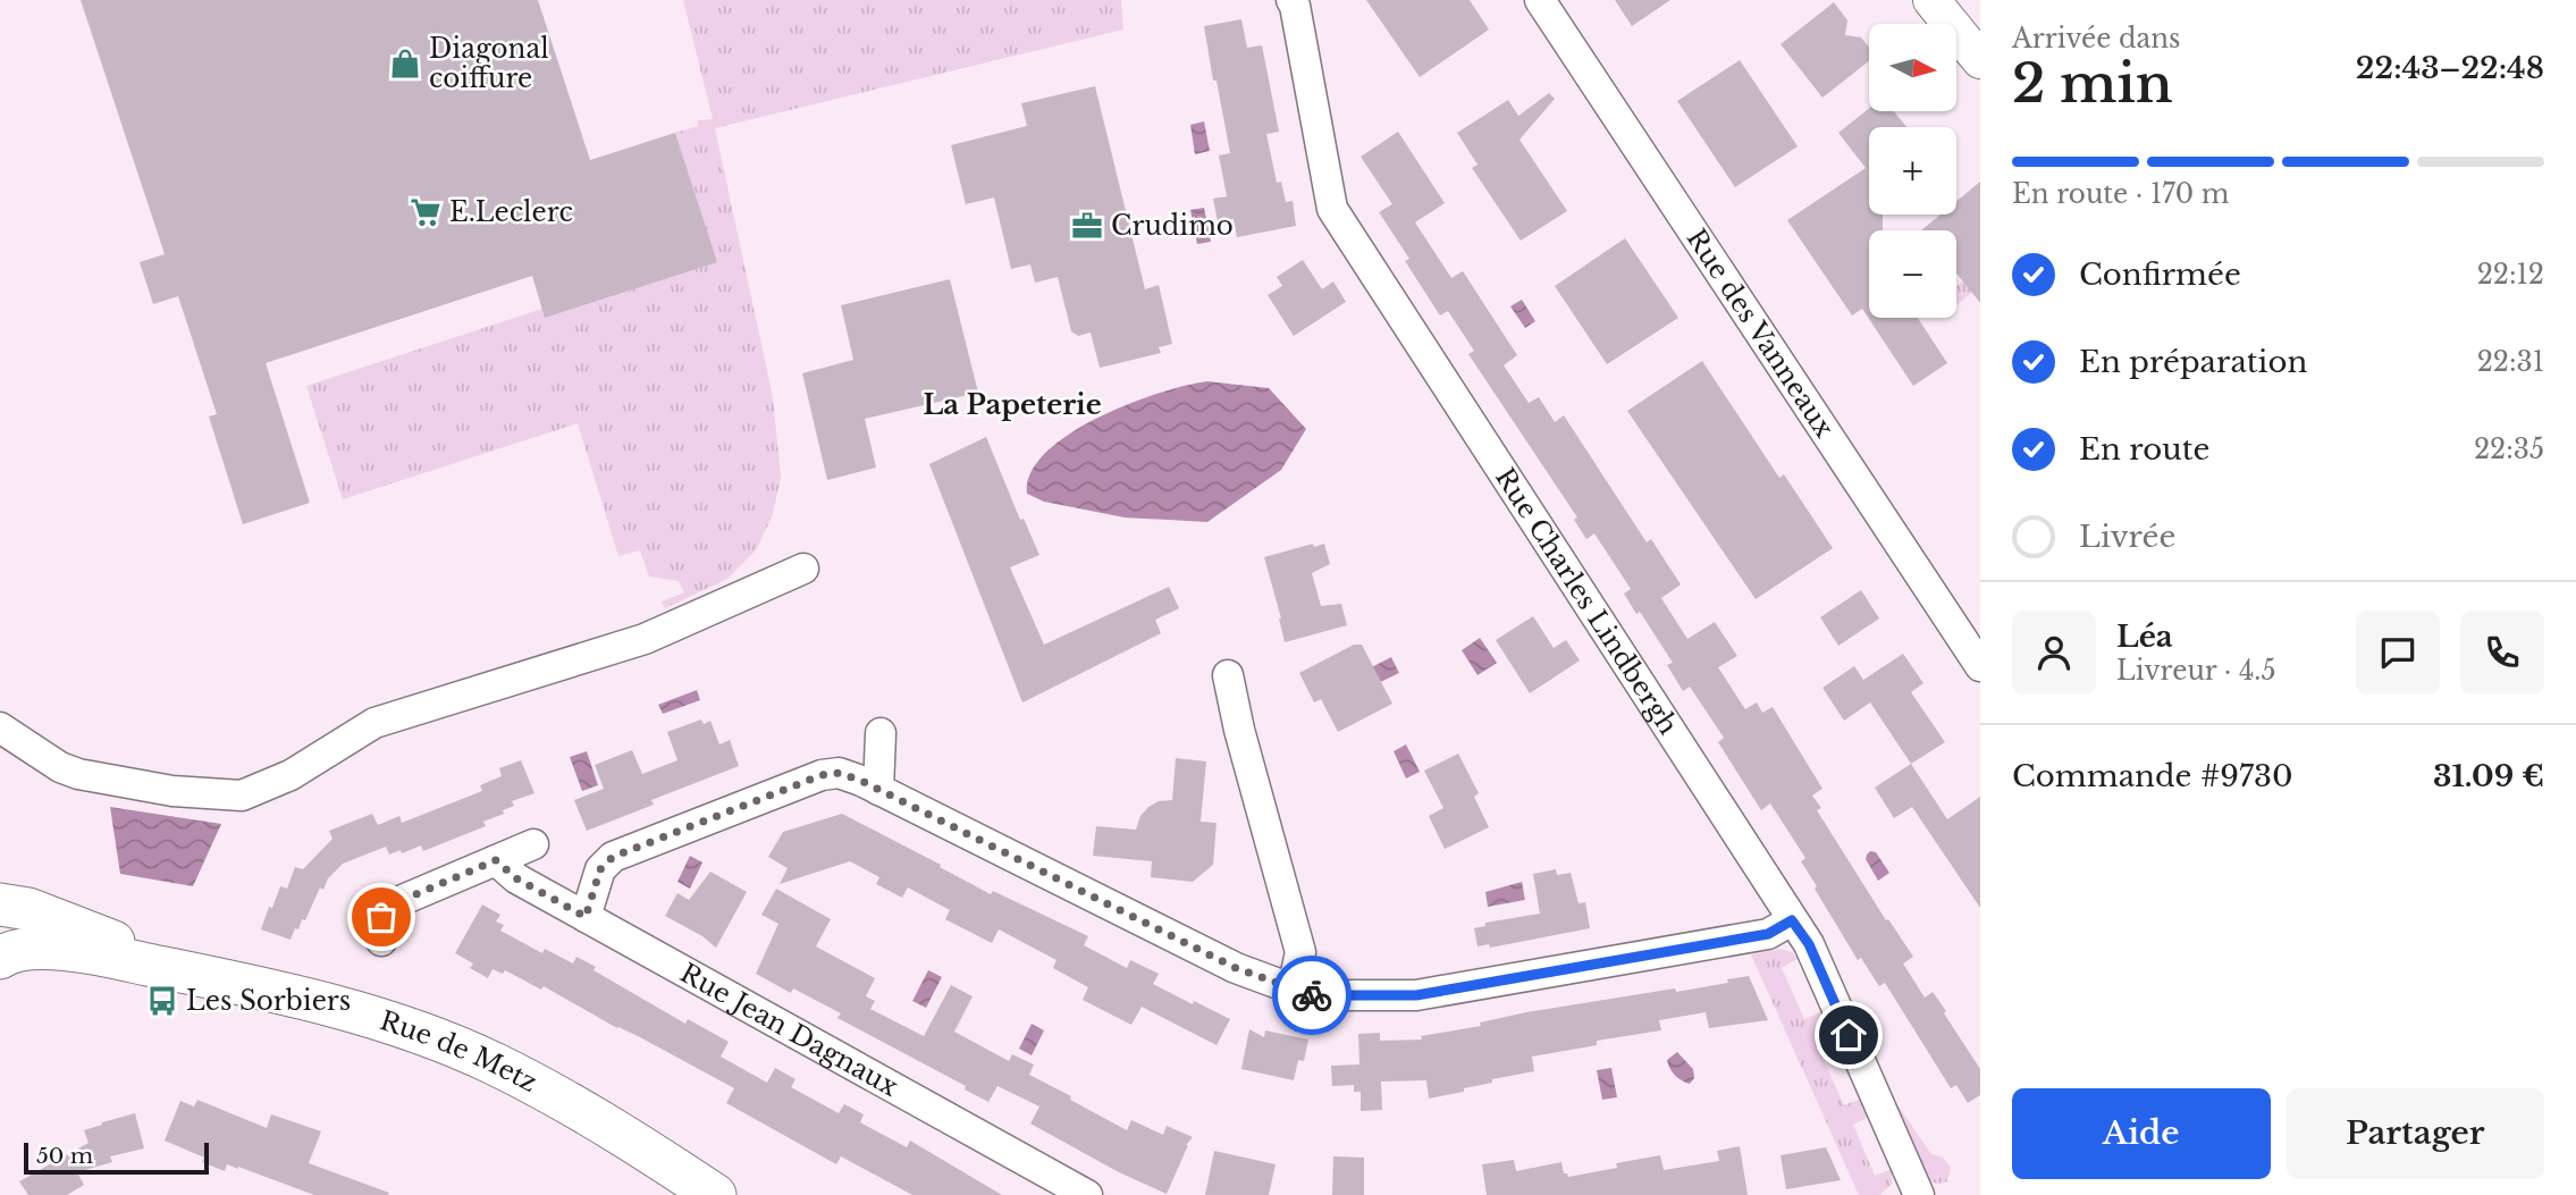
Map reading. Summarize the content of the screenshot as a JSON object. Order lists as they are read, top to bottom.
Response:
{
  "streets": {
    "main road": ["Rue de Metz"],
    "street": ["Rue des Vanneaux", "Rue Charles Lindbergh", "Rue Jean Dagnaux"]
  },
  "districts": ["La Papeterie"],
  "places": {
    "shop": ["Diagonal coiffure"],
    "supermarket": ["E.Leclerc"],
    "office": ["Crudimo"],
    "bus stop": ["Les Sorbiers"]
  },
  "scale_bar": "50 m",
  "north": "right",
  "page": {
    "heading": ["2 min", "Arrivée dans", "22:43–22:48"],
    "panel": [
      "Léa",
      "Livreur · 4.5",
      "Commande #9730",
      "31.09 €"
    ],
    "map_buttons": ["+", "−"],
    "bar": "En route · 170 m",
    "list": [
      ["Confirmée", "22:12"],
      ["En préparation", "22:31"],
      ["En route", "22:35"],
      "Livrée"
    ],
    "buttons": ["Aide", "Partager"],
    "scale": "50 m"
  }
}
